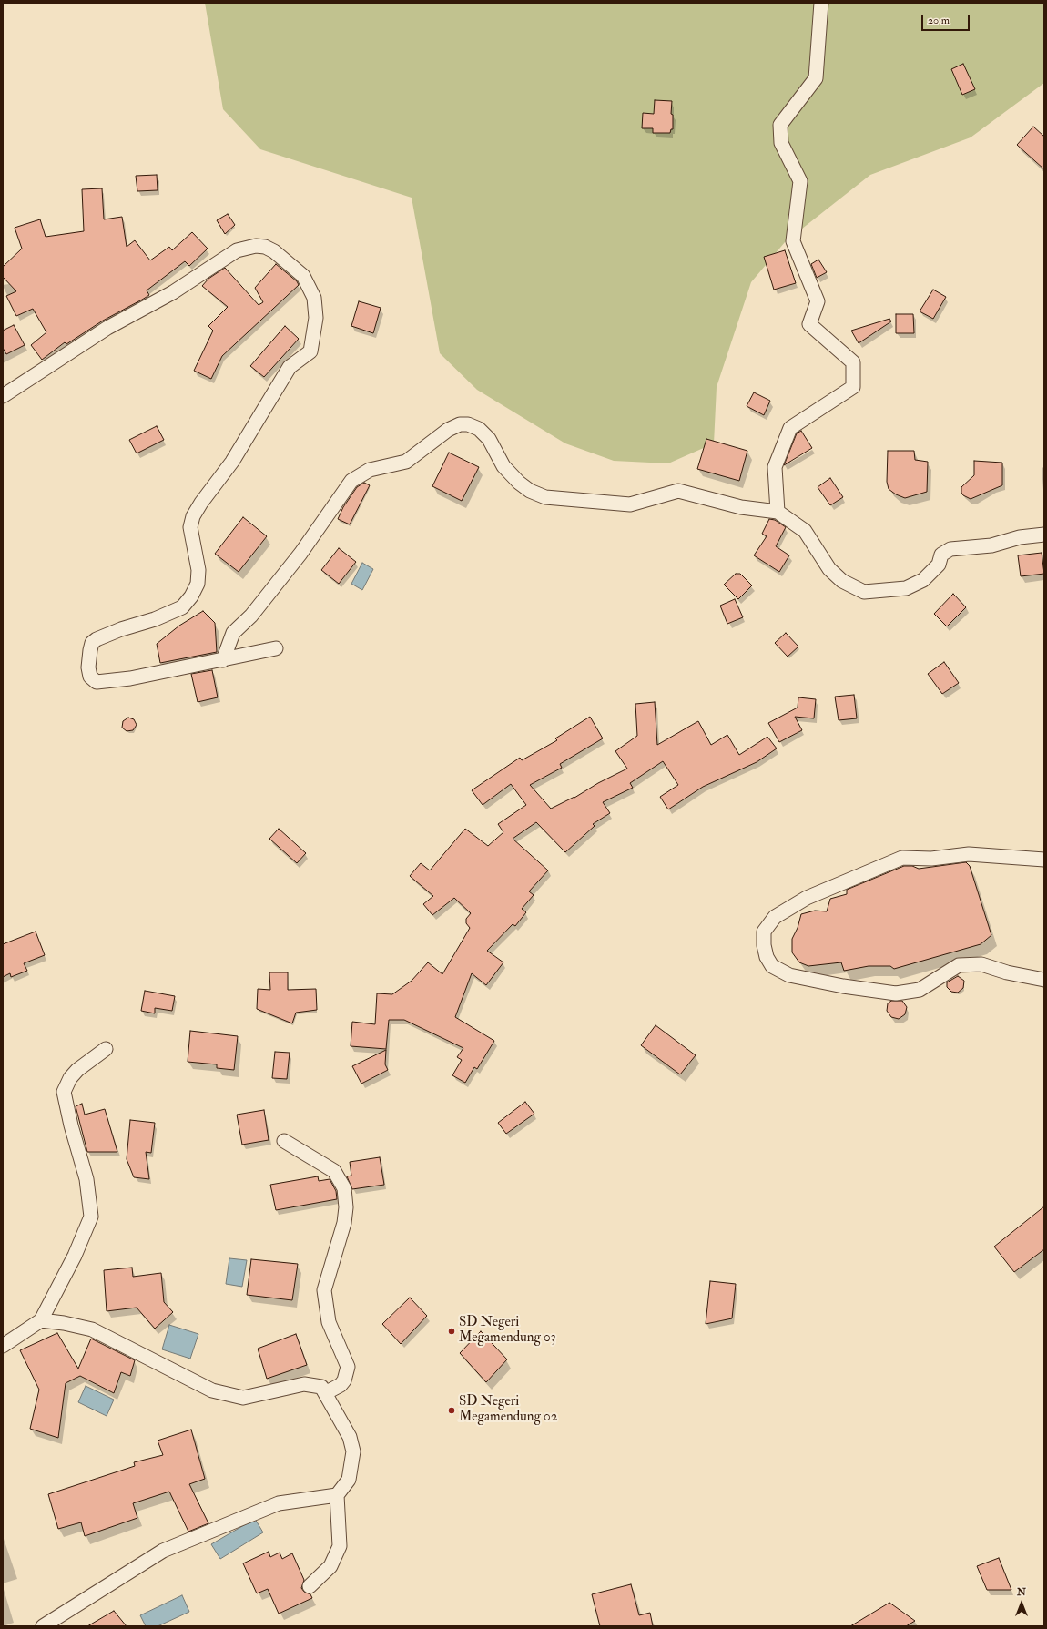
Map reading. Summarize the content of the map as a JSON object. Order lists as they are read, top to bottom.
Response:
{
  "places": ["SD Negeri Megamendung 03", "SD Negeri Megamendung 02"],
  "scale_bar": "20 m",
  "north": "top"
}
